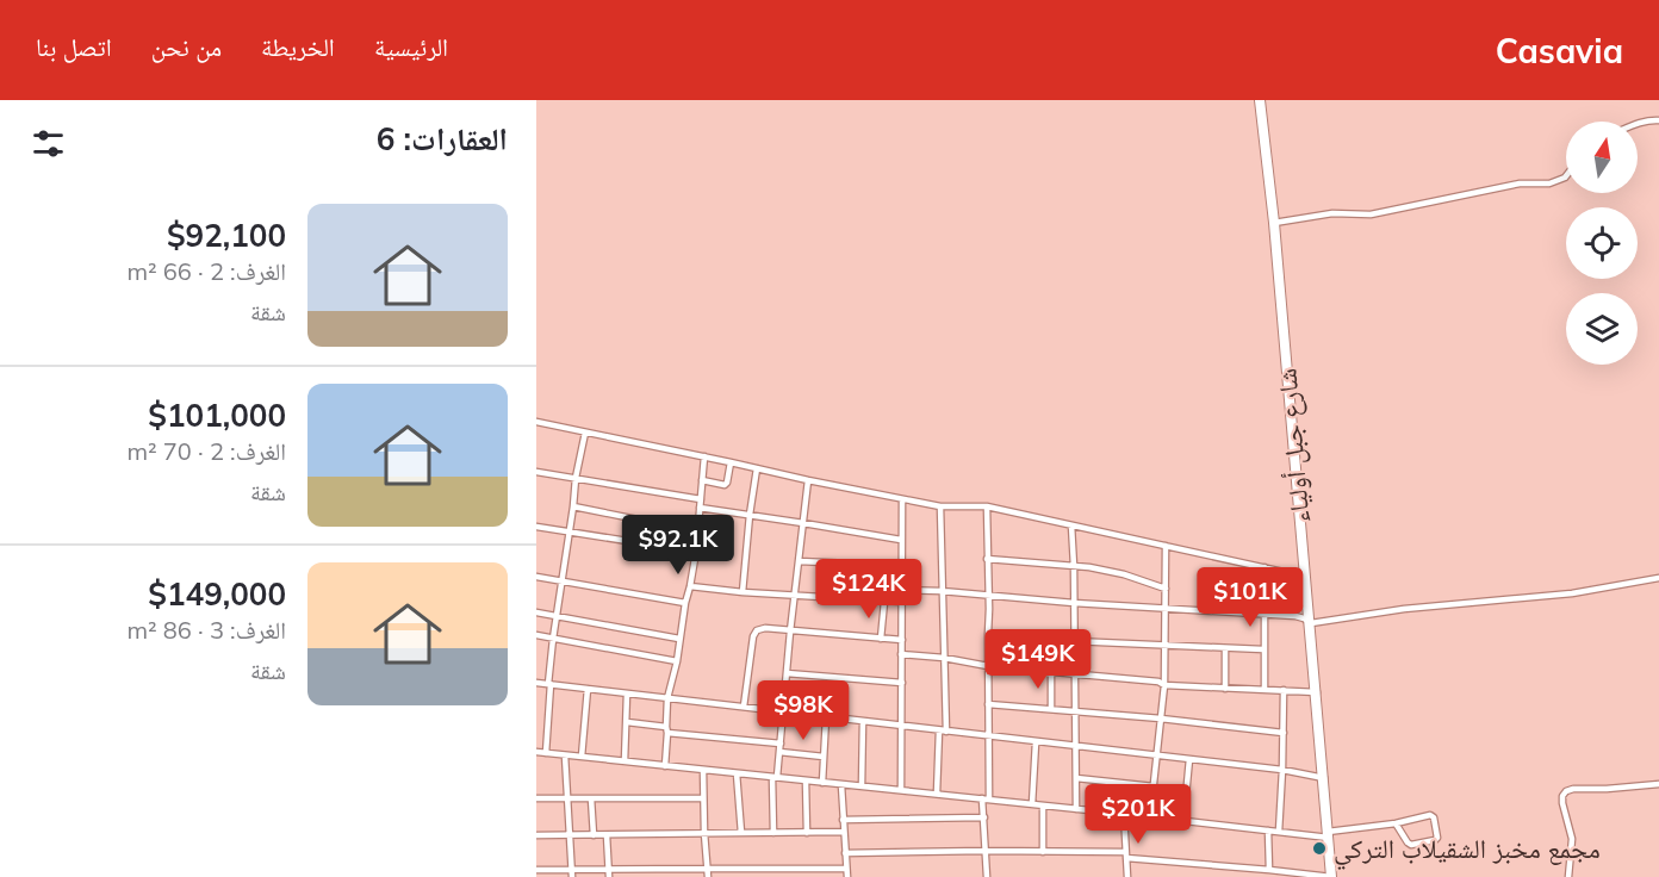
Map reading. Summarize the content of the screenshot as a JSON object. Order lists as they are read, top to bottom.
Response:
{
  "streets": {
    "highway": ["شارع جبل أولياء"]
  },
  "places": ["مجمع مخبز الشقيلاب التركي"],
  "north": "top",
  "page": {
    "header": "Casavia",
    "nav": [
      "الرئيسية",
      "الخريطة",
      "من نحن",
      "اتصل بنا"
    ],
    "heading": "العقارات: 6",
    "list": [
      {
        "name": "$92,100",
        "note": "الغرف: 2 · 66 m² · شقة"
      },
      {
        "name": "$101,000",
        "note": "الغرف: 2 · 70 m² · شقة"
      },
      {
        "name": "$149,000",
        "note": "الغرف: 3 · 86 m² · شقة"
      }
    ],
    "price": [
      "$92.1K",
      "$124K",
      "$101K",
      "$149K",
      "$98K",
      "$201K"
    ]
  }
}
